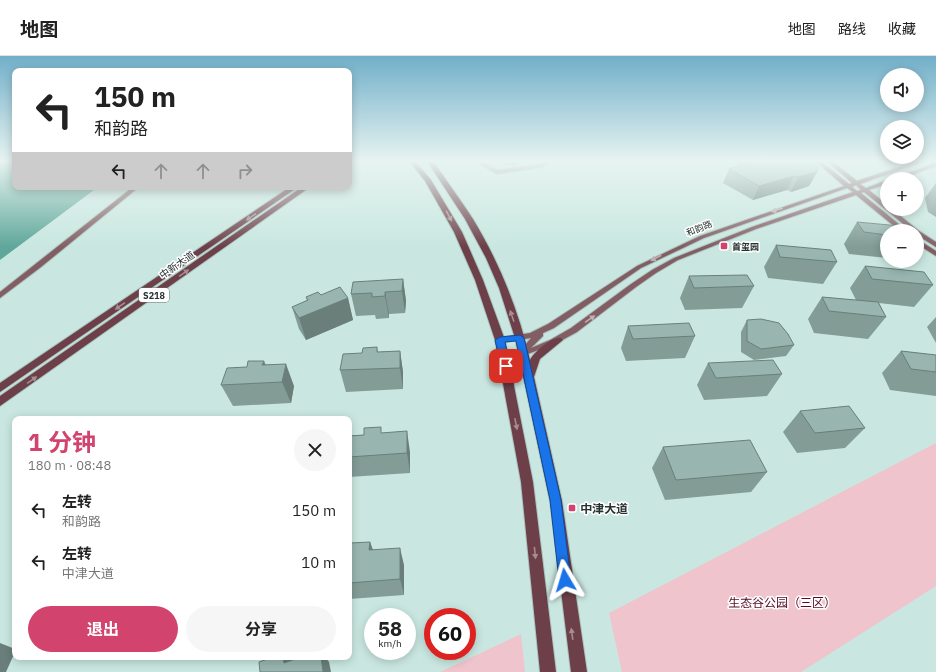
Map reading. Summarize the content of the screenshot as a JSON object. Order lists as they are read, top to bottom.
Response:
{
  "streets": {
    "main road": ["和韵路", "中新大道", "S218"]
  },
  "parks": ["生态谷公园（三区）"],
  "places": {
    "transit": ["首玺园", "中津大道"]
  },
  "page": {
    "header": "地图",
    "nav": ["地图", "路线", "收藏"],
    "map_buttons": ["+", "−"],
    "turn": ["150 m", "和韵路"],
    "heading": ["1 分钟", "180 m · 08:48"],
    "list": [
      {
        "name": "左转",
        "note": "和韵路",
        "value": "150 m"
      },
      {
        "name": "左转",
        "note": "中津大道",
        "value": "10 m"
      }
    ],
    "buttons": ["退出", "分享"],
    "speed": "58 km/h",
    "limit": "60"
  }
}
